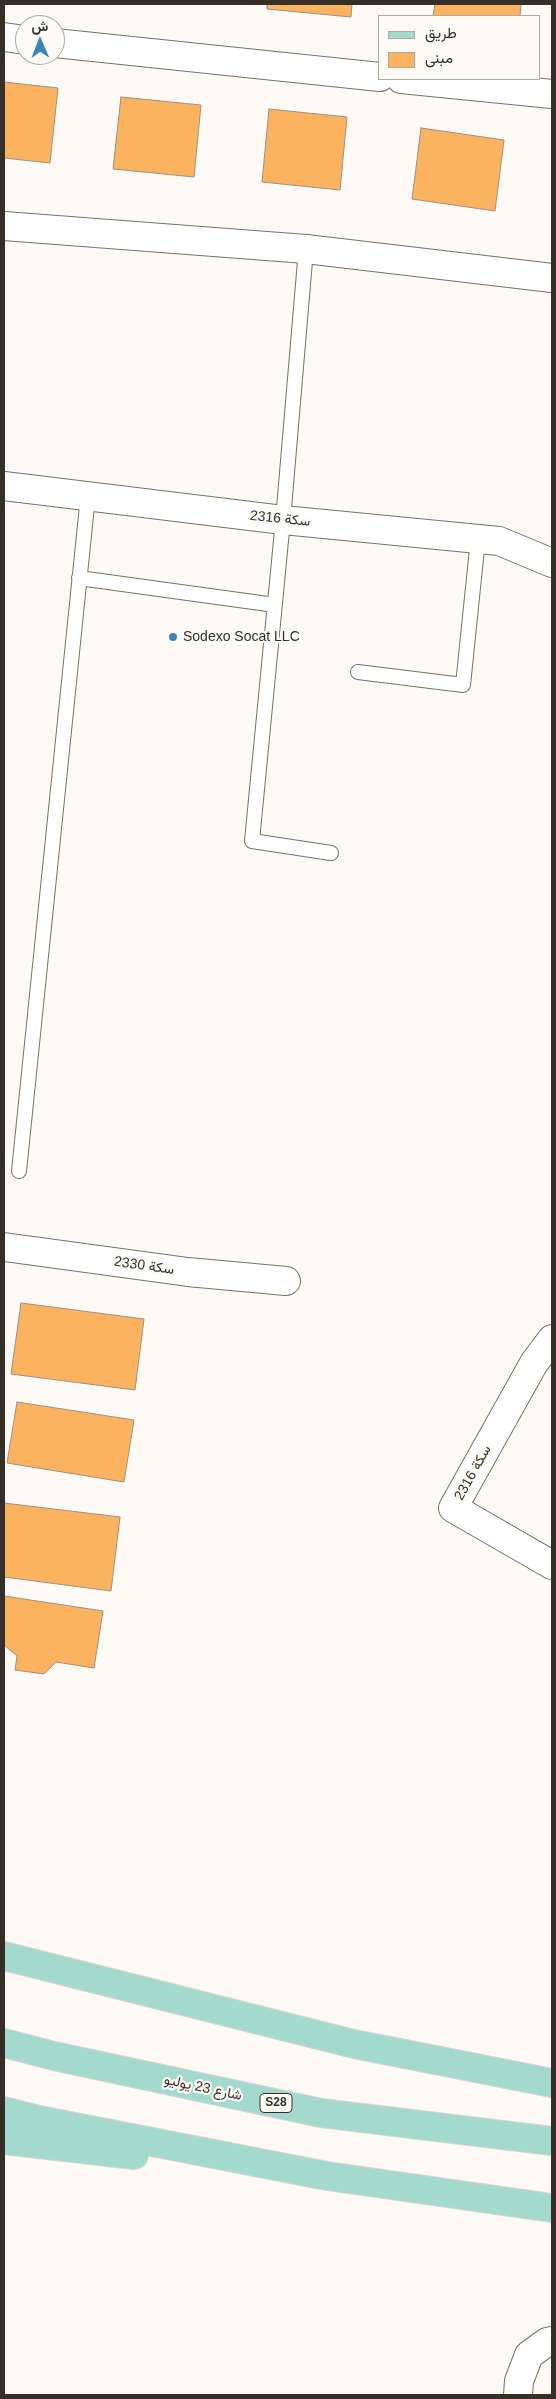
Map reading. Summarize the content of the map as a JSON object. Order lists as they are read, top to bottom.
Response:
{
  "streets": {
    "main road": ["شارع 23 يوليو", "S28"],
    "street": ["2316 سكة", "سكة 2330"]
  },
  "places": ["Sodexo Socat LLC"],
  "legend": ["طريق", "مبنى"],
  "north": "top"
}
